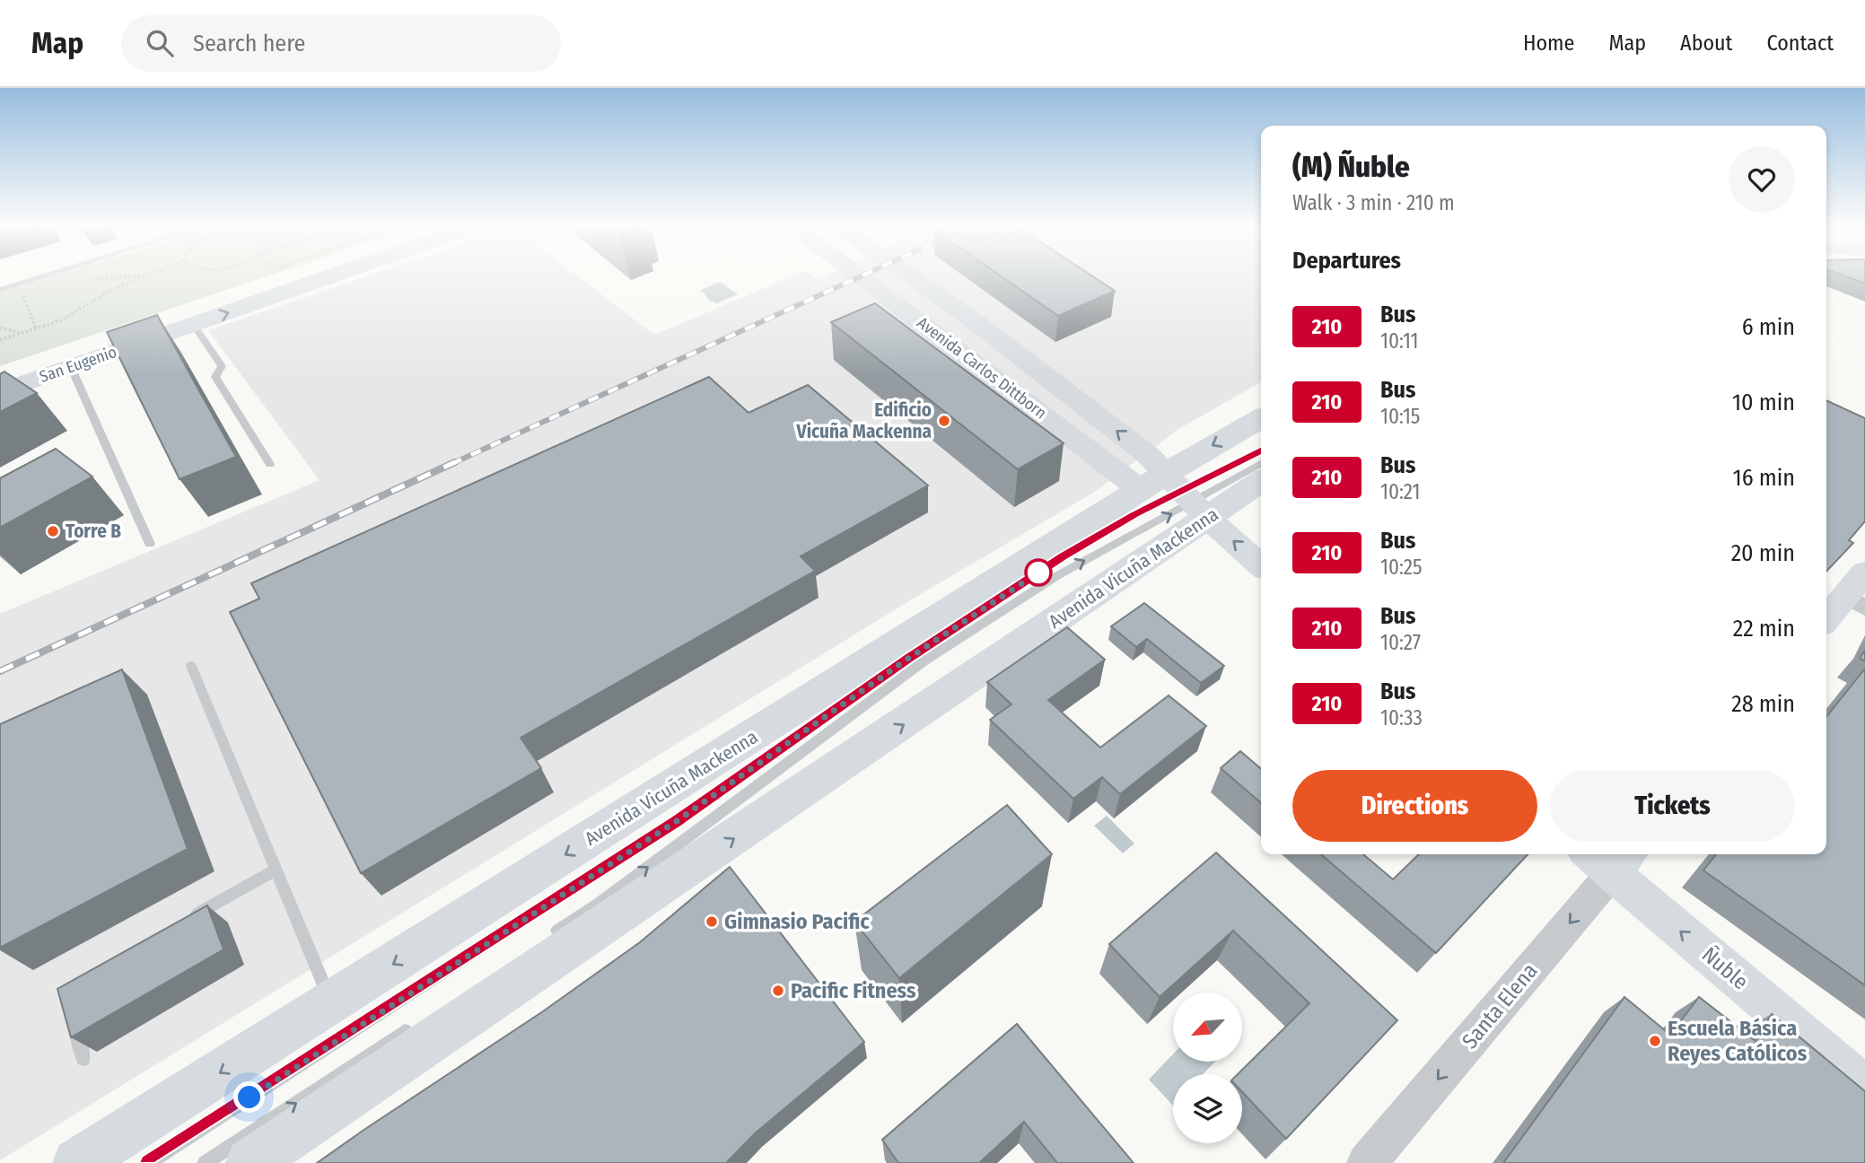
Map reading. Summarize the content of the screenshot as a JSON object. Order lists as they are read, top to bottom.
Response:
{
  "streets": {
    "main road": [
      "San Eugenio",
      "Avenida Carlos Dittborn",
      "Avenida Vicuña Mackenna",
      "Ñuble"
    ],
    "street": ["Santa Elena"]
  },
  "crossings": [
    ["Avenida Carlos Dittborn", "Avenida Vicuña Mackenna"],
    ["Ñuble", "Santa Elena"]
  ],
  "one_way": ["Ñuble", "Santa Elena"],
  "places": [
    "Edificio Vicuña Mackenna",
    "Torre B",
    "Gimnasio Pacific",
    "Pacific Fitness",
    "Escuela Básica Reyes Católicos"
  ],
  "lines": ["bus line 210"],
  "north": "bottom left",
  "page": {
    "header": "Map",
    "search": "Search here",
    "nav": [
      "Home",
      "Map",
      "About",
      "Contact"
    ],
    "heading": [
      ["(M) Ñuble", "Walk · 3 min · 210 m"],
      "Departures"
    ],
    "list": [
      {
        "mark": "210",
        "name": "Bus",
        "note": "10:11",
        "value": "6 min"
      },
      {
        "mark": "210",
        "name": "Bus",
        "note": "10:15",
        "value": "10 min"
      },
      {
        "mark": "210",
        "name": "Bus",
        "note": "10:21",
        "value": "16 min"
      },
      {
        "mark": "210",
        "name": "Bus",
        "note": "10:25",
        "value": "20 min"
      },
      {
        "mark": "210",
        "name": "Bus",
        "note": "10:27",
        "value": "22 min"
      },
      {
        "mark": "210",
        "name": "Bus",
        "note": "10:33",
        "value": "28 min"
      }
    ],
    "buttons": ["Directions", "Tickets"]
  }
}
